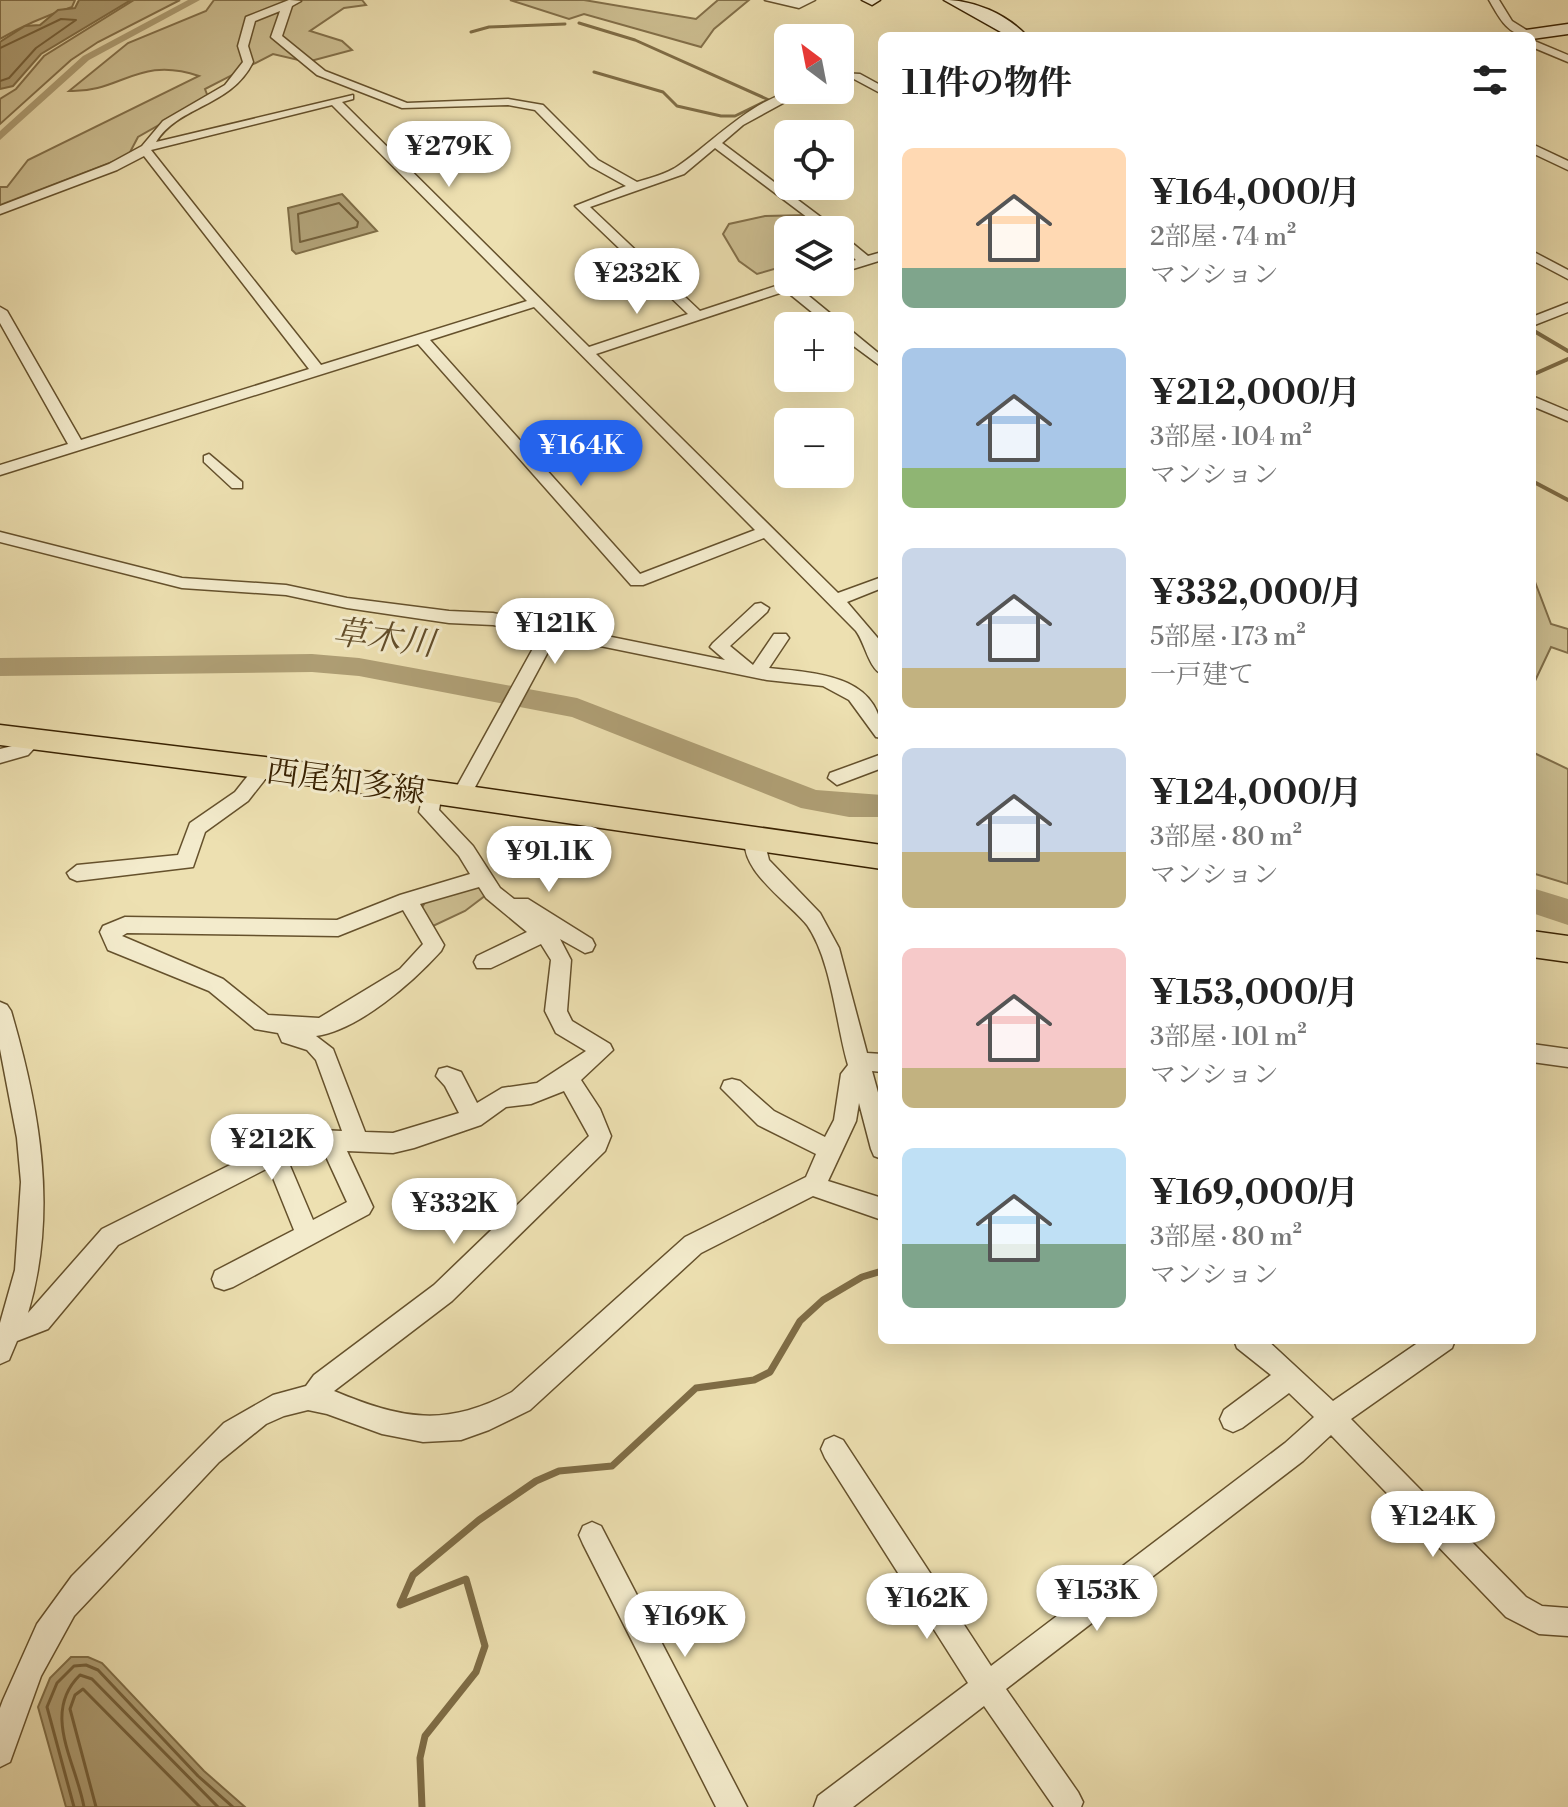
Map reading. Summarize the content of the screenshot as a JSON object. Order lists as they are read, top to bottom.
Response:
{
  "streets": {
    "main road": ["西尾知多線"]
  },
  "water": ["草木川"],
  "north": "top left",
  "page": {
    "map_buttons": ["+", "−"],
    "heading": "11件の物件",
    "price": [
      "¥279K",
      "¥232K",
      "¥164K",
      "¥121K",
      "¥91.1K",
      "¥212K",
      "¥332K",
      "¥124K",
      "¥153K",
      "¥162K",
      "¥169K"
    ],
    "list": [
      {
        "name": "¥164,000/月",
        "note": "2部屋 · 74 m² · マンション"
      },
      {
        "name": "¥212,000/月",
        "note": "3部屋 · 104 m² · マンション"
      },
      {
        "name": "¥332,000/月",
        "note": "5部屋 · 173 m² · 一戸建て"
      },
      {
        "name": "¥124,000/月",
        "note": "3部屋 · 80 m² · マンション"
      },
      {
        "name": "¥153,000/月",
        "note": "3部屋 · 101 m² · マンション"
      },
      {
        "name": "¥169,000/月",
        "note": "3部屋 · 80 m² · マンション"
      }
    ]
  }
}
